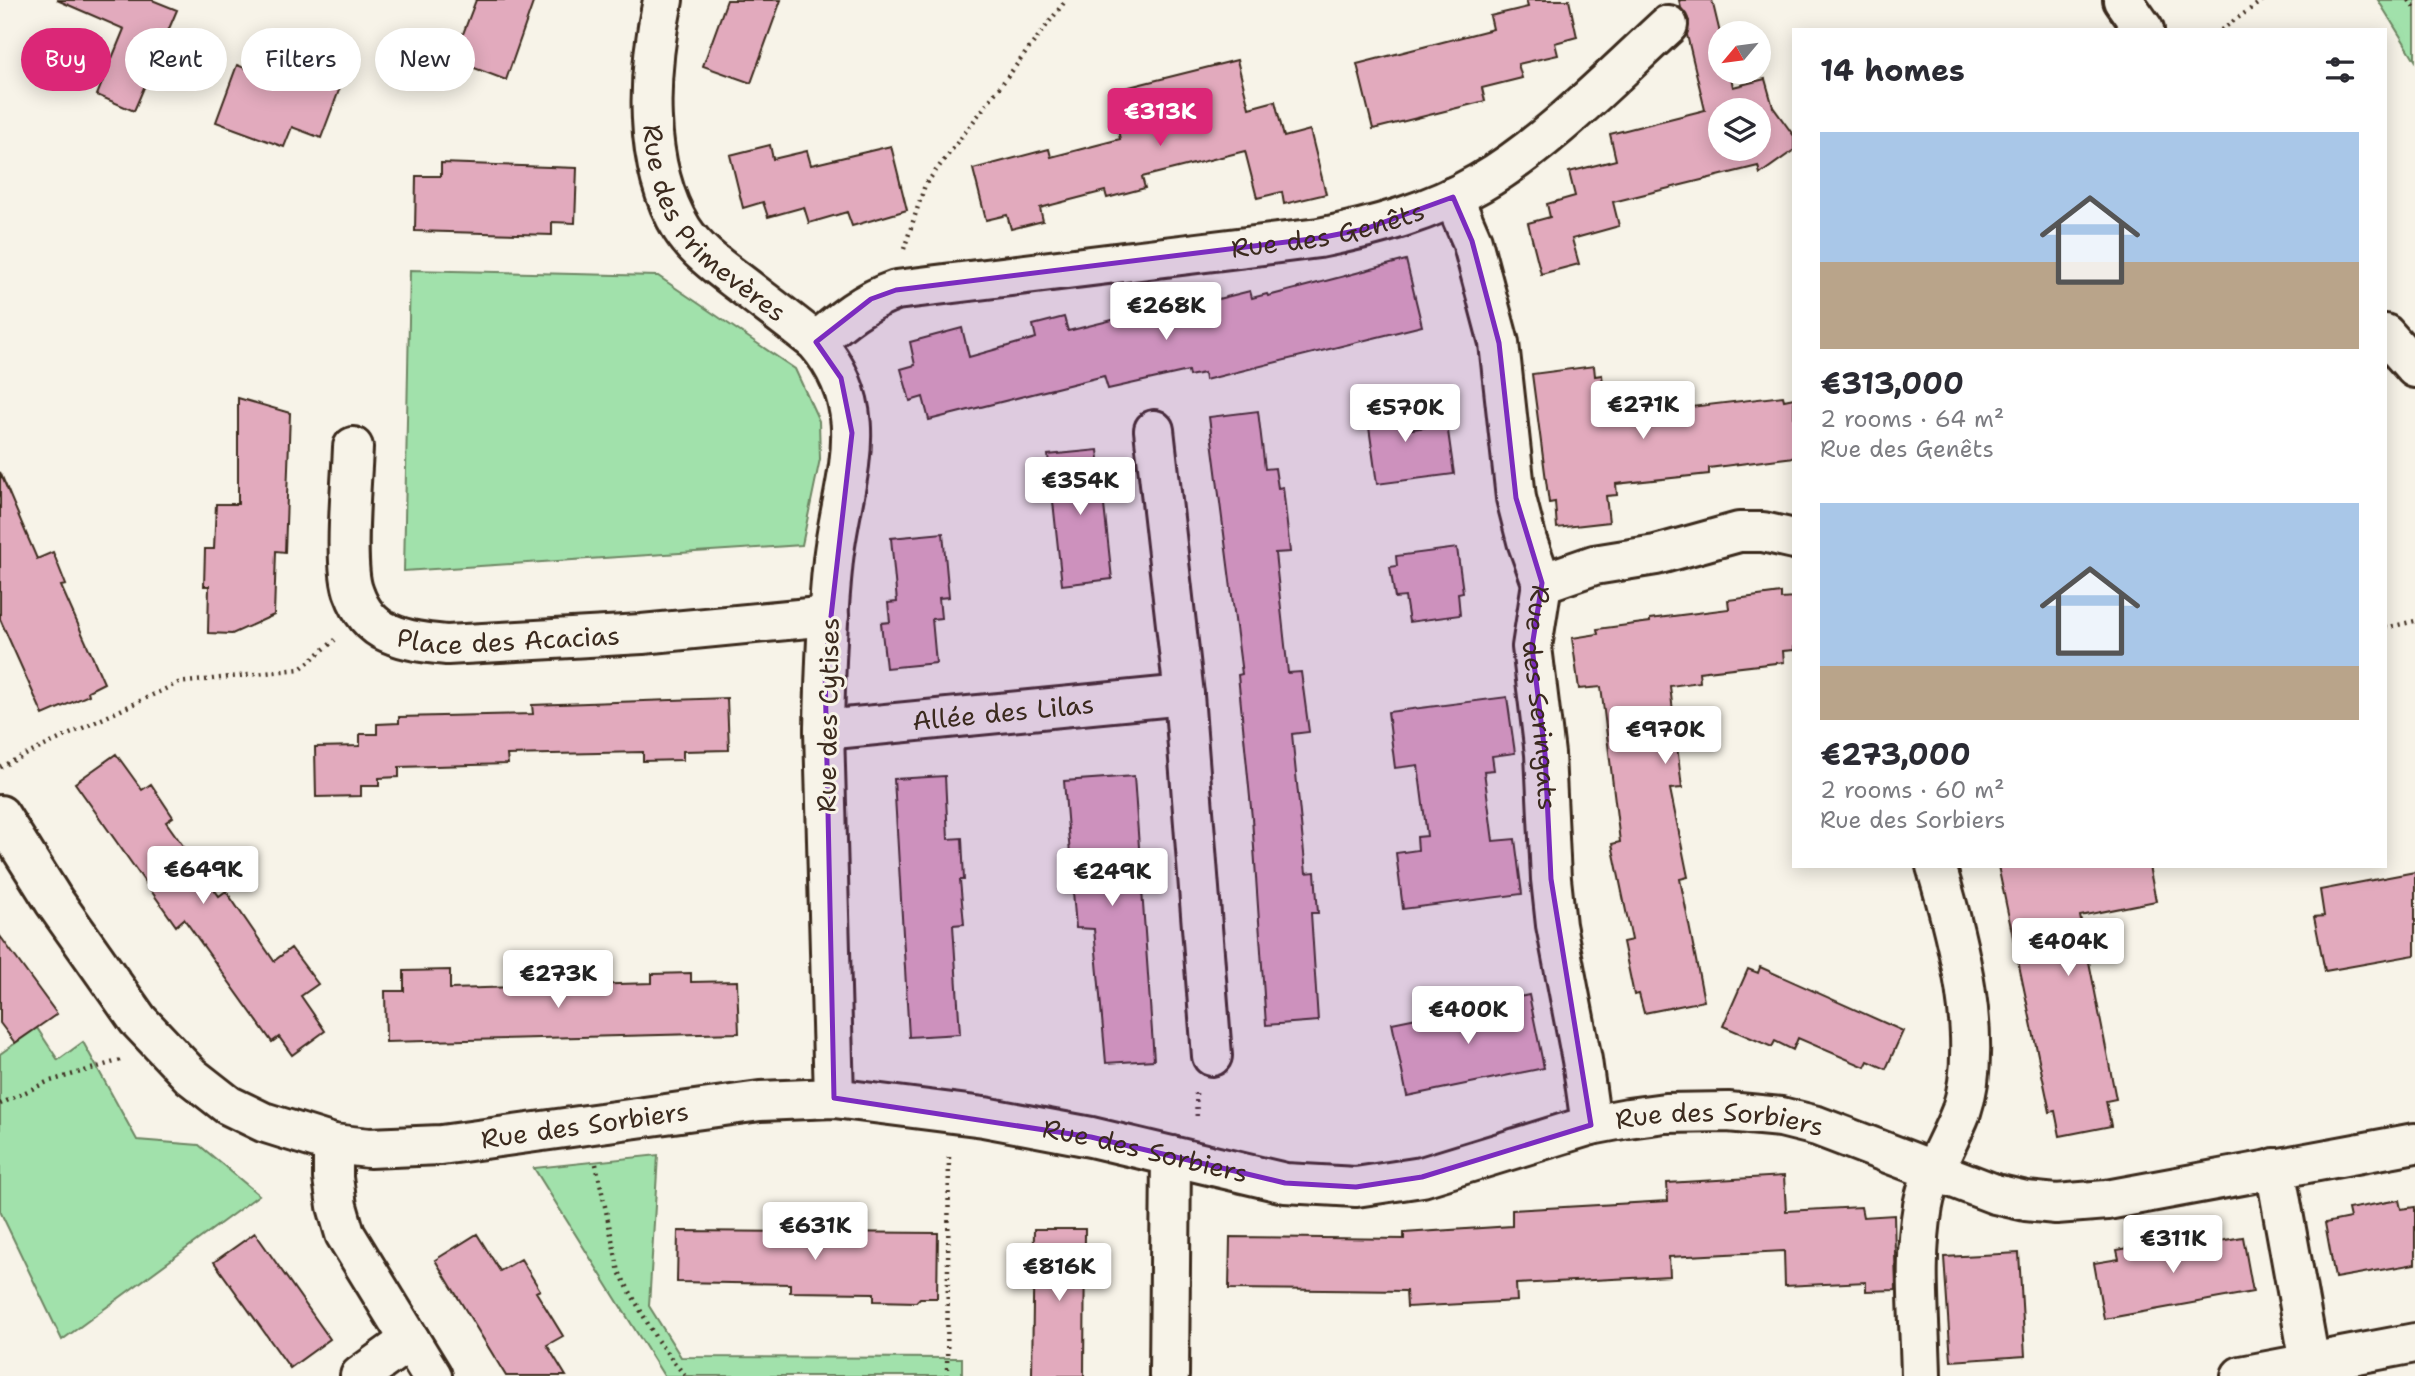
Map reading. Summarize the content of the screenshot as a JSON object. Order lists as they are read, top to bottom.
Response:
{
  "streets": {
    "street": [
      "Rue des Primevères",
      "Rue des Genêts",
      "Place des Acacias",
      "Rue des Seringats",
      "Allée des Lilas",
      "Rue des Cytises",
      "Rue des Sorbiers"
    ]
  },
  "crossings": [
    ["Rue des Primevères", "Rue des Genêts"],
    ["Rue des Primevères", "Rue des Cytises"],
    ["Rue des Genêts", "Rue des Seringats"],
    ["Rue des Genêts", "Rue des Cytises"],
    ["Place des Acacias", "Rue des Cytises"],
    ["Rue des Seringats", "Rue des Sorbiers"],
    ["Allée des Lilas", "Rue des Cytises"],
    ["Rue des Cytises", "Rue des Sorbiers"]
  ],
  "north": "bottom left",
  "page": {
    "chip": [
      "Buy",
      "Rent",
      "Filters",
      "New"
    ],
    "heading": "14 homes",
    "price": [
      "€313K",
      "€268K",
      "€271K",
      "€570K",
      "€354K",
      "€970K",
      "€649K",
      "€249K",
      "€404K",
      "€273K",
      "€400K",
      "€631K",
      "€311K",
      "€816K"
    ],
    "list": [
      {
        "name": "€313,000",
        "note": "2 rooms · 64 m² · Rue des Genêts"
      },
      {
        "name": "€273,000",
        "note": "2 rooms · 60 m² · Rue des Sorbiers"
      }
    ]
  }
}
